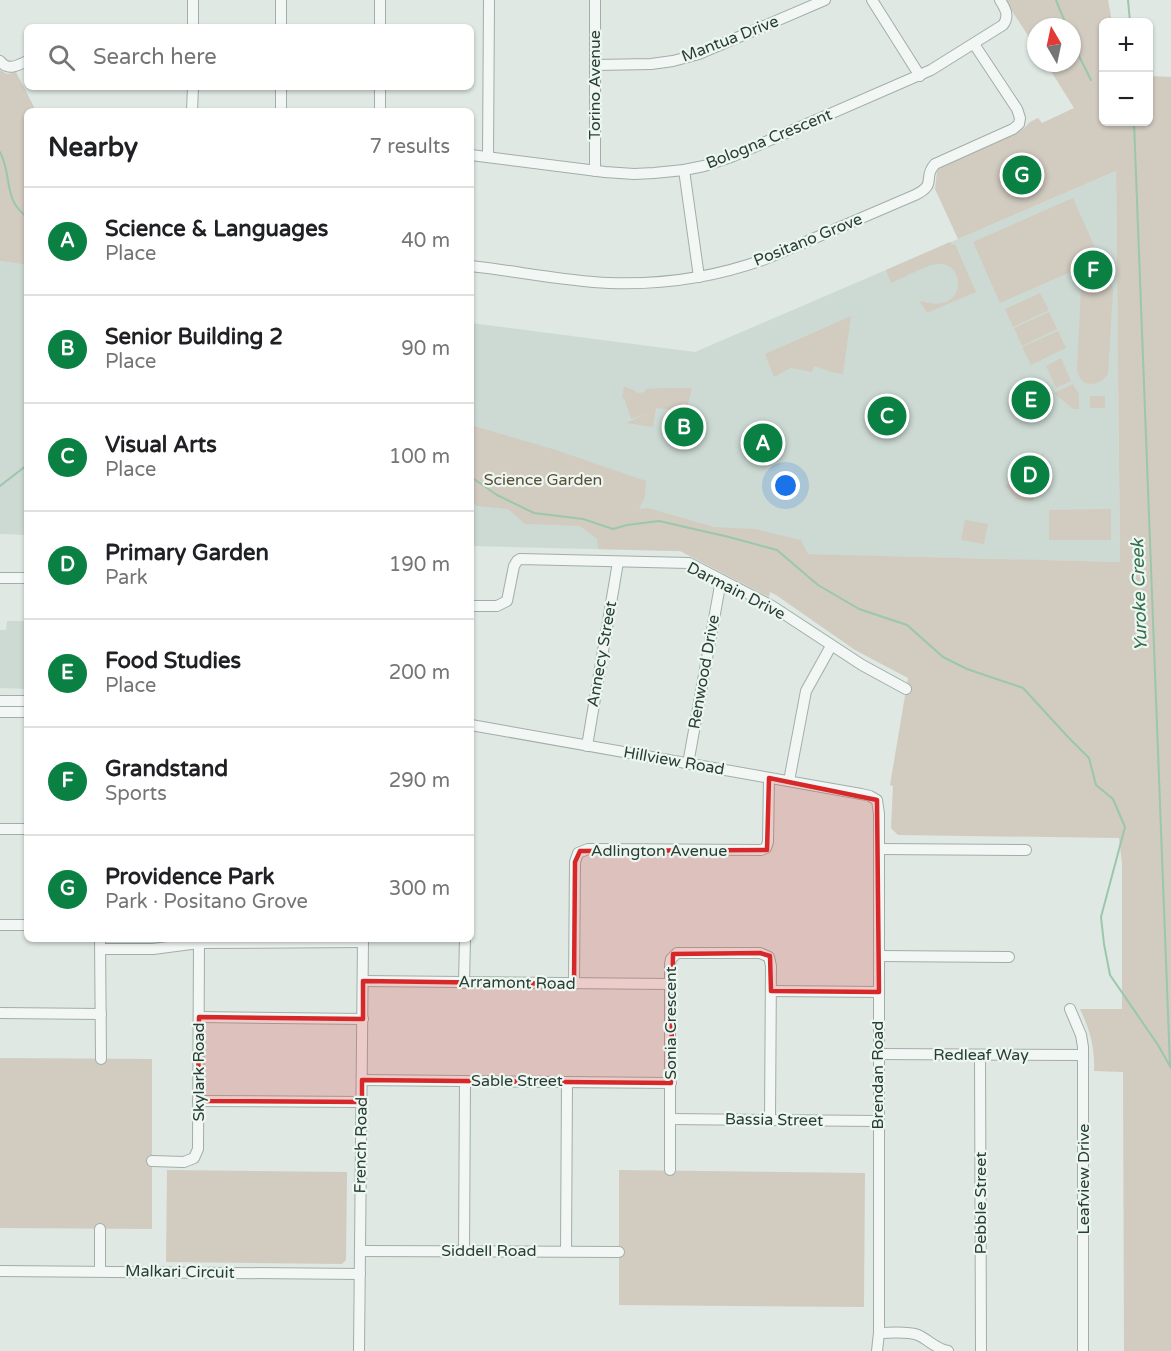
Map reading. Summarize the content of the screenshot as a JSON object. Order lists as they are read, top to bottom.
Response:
{
  "streets": {
    "street": [
      "Mantua Drive",
      "Torino Avenue",
      "Bologna Crescent",
      "Positano Grove",
      "Darmain Drive",
      "Annecy Street",
      "Renwood Drive",
      "Hillview Road",
      "Adlington Avenue",
      "Arramont Road",
      "Sonia Crescent",
      "Redleaf Way",
      "Skylark Road",
      "Brendan Road",
      "Sable Street",
      "Bassia Street",
      "French Road",
      "Leafview Drive",
      "Pebble Street",
      "Siddell Road",
      "Malkari Circuit"
    ]
  },
  "crossings": [
    ["Mantua Drive", "Torino Avenue"],
    ["Torino Avenue", "Bologna Crescent"],
    ["Bologna Crescent", "Positano Grove"],
    ["Darmain Drive", "Annecy Street"],
    ["Darmain Drive", "Renwood Drive"],
    ["Annecy Street", "Hillview Road"],
    ["Renwood Drive", "Hillview Road"],
    ["Hillview Road", "Adlington Avenue"],
    ["Hillview Road", "Brendan Road"],
    ["Adlington Avenue", "Arramont Road"],
    ["Arramont Road", "Sonia Crescent"],
    ["Arramont Road", "French Road"],
    ["Sonia Crescent", "Sable Street"],
    ["Sonia Crescent", "Bassia Street"],
    ["Redleaf Way", "Brendan Road"],
    ["Redleaf Way", "Leafview Drive"],
    ["Redleaf Way", "Pebble Street"],
    ["Brendan Road", "Bassia Street"],
    ["Sable Street", "French Road"],
    ["French Road", "Siddell Road"],
    ["French Road", "Malkari Circuit"]
  ],
  "water": ["Yuroke Creek"],
  "parks": ["Science Garden"],
  "north": "top",
  "page": {
    "map_buttons": ["+", "−"],
    "search": "Search here",
    "heading": ["Nearby", "7 results"],
    "pins": [
      "G",
      "F",
      "E",
      "C",
      "B",
      "A",
      "D"
    ],
    "list": [
      {
        "mark": "A",
        "name": "Science & Languages",
        "note": "Place",
        "value": "40 m"
      },
      {
        "mark": "B",
        "name": "Senior Building 2",
        "note": "Place",
        "value": "90 m"
      },
      {
        "mark": "C",
        "name": "Visual Arts",
        "note": "Place",
        "value": "100 m"
      },
      {
        "mark": "D",
        "name": "Primary Garden",
        "note": "Park",
        "value": "190 m"
      },
      {
        "mark": "E",
        "name": "Food Studies",
        "note": "Place",
        "value": "200 m"
      },
      {
        "mark": "F",
        "name": "Grandstand",
        "note": "Sports",
        "value": "290 m"
      },
      {
        "mark": "G",
        "name": "Providence Park",
        "note": "Park · Positano Grove",
        "value": "300 m"
      }
    ]
  }
}
